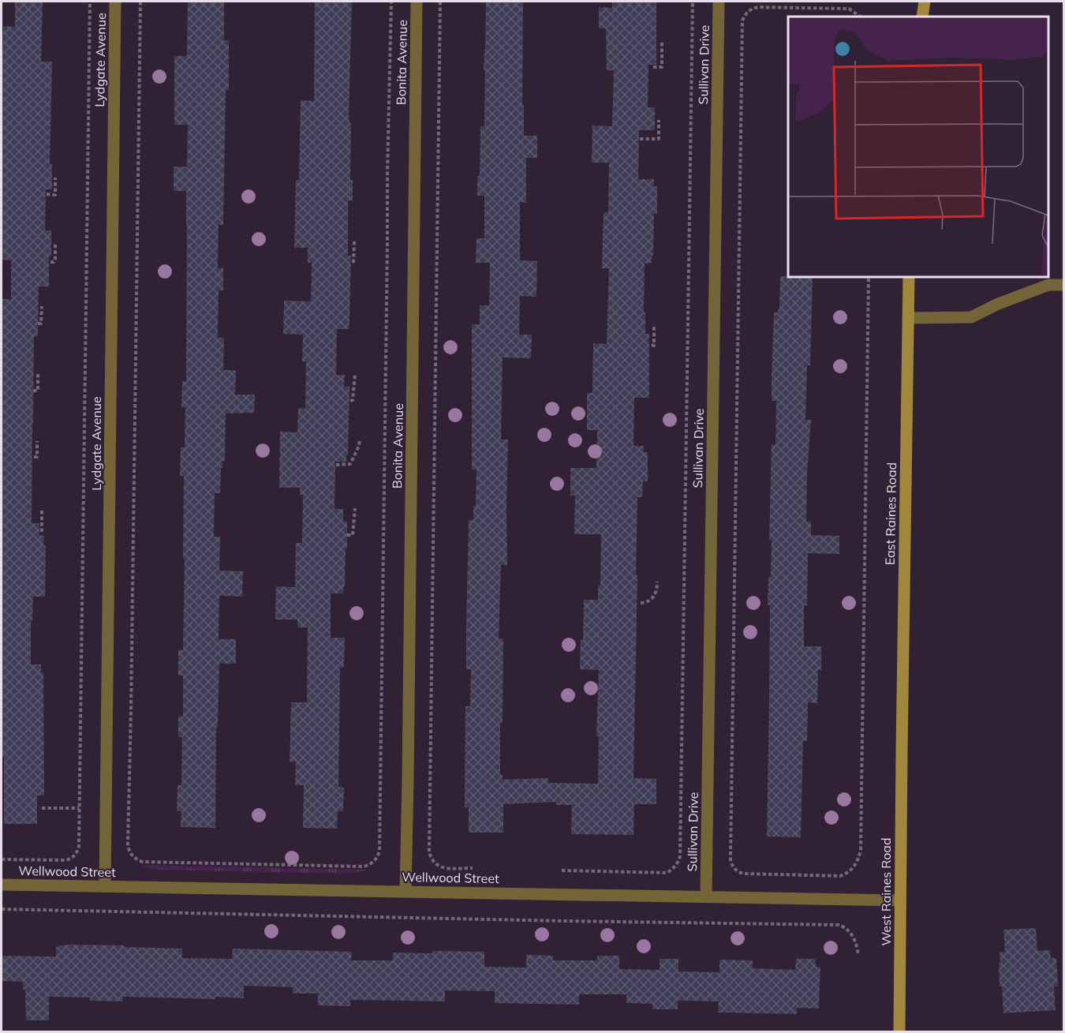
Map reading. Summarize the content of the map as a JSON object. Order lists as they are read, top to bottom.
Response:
{
  "streets": {
    "main road": ["East Raines Road", "West Raines Road"],
    "street": [
      "Lydgate Avenue",
      "Bonita Avenue",
      "Sullivan Drive",
      "Wellwood Street"
    ]
  },
  "crossings": [
    ["Lydgate Avenue", "Wellwood Street"],
    ["Bonita Avenue", "Wellwood Street"],
    ["Sullivan Drive", "Wellwood Street"],
    ["East Raines Road", "West Raines Road"],
    ["Wellwood Street", "West Raines Road"]
  ]
}
